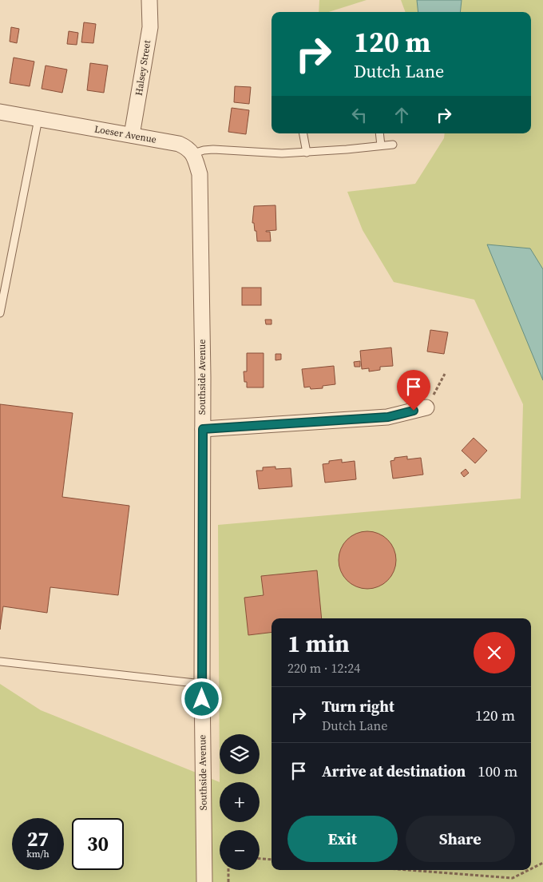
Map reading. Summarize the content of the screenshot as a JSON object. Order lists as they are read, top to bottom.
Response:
{
  "streets": {
    "street": ["Halsey Street", "Loeser Avenue", "Southside Avenue"]
  },
  "crossings": [
    ["Halsey Street", "Loeser Avenue"],
    ["Loeser Avenue", "Southside Avenue"]
  ],
  "page": {
    "turn": ["120 m", "Dutch Lane"],
    "heading": ["1 min", "220 m · 12:24"],
    "list": [
      {
        "name": "Turn right",
        "note": "Dutch Lane",
        "value": "120 m"
      },
      {
        "name": "Arrive at destination",
        "value": "100 m"
      }
    ],
    "map_buttons": ["+", "−"],
    "buttons": ["Exit", "Share"],
    "speed": "27 km/h",
    "limit": "30"
  }
}
